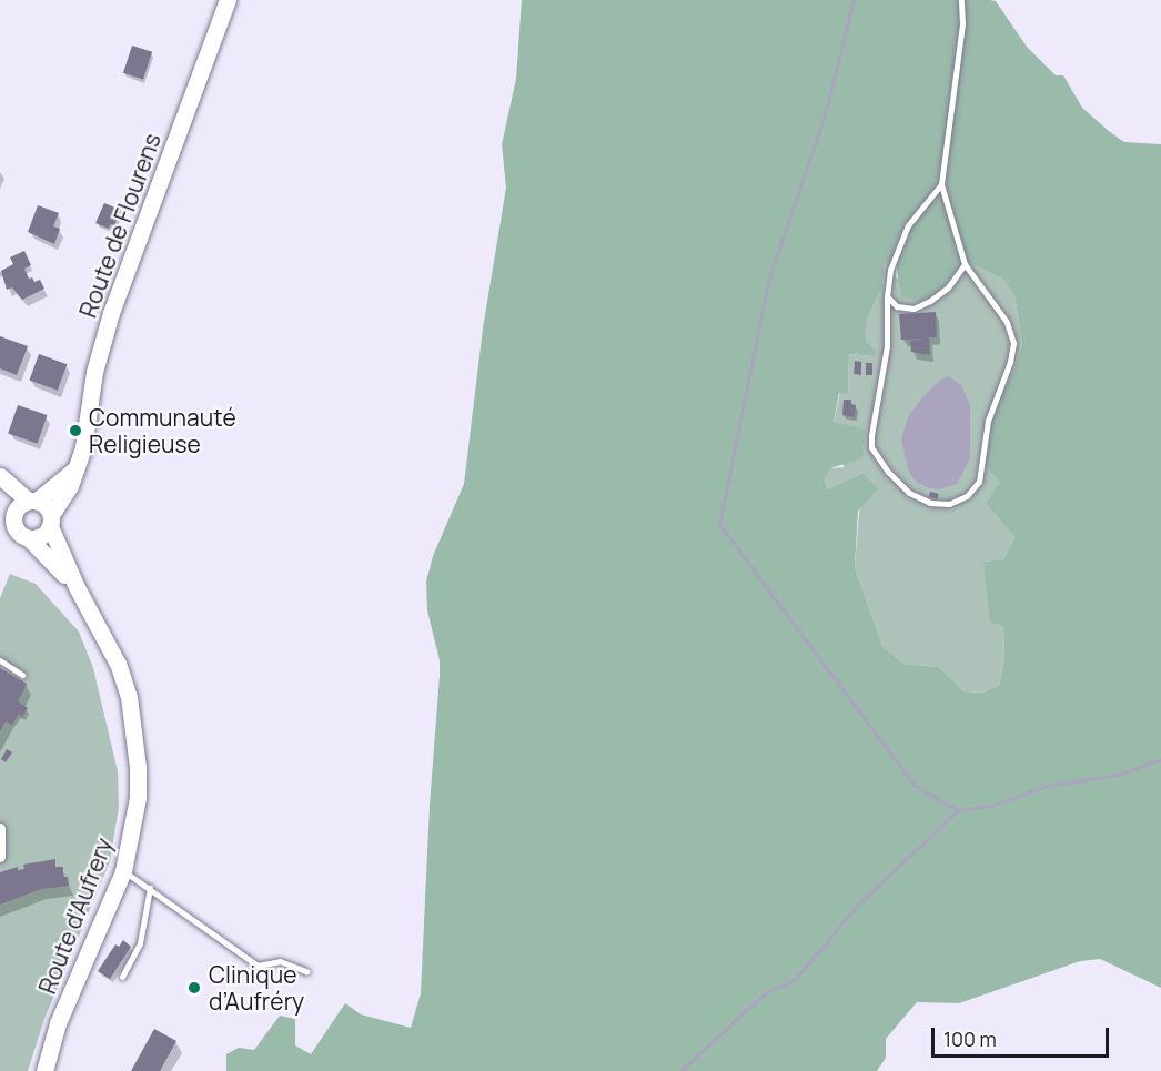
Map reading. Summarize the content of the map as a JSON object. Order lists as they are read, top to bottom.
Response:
{
  "streets": {
    "street": ["Route de Flourens", "Route d'Aufrery"]
  },
  "crossings": [
    ["Route de Flourens", "Route d'Aufrery"]
  ],
  "places": ["Communauté Religieuse", "Clinique d’Aufréry"],
  "scale_bar": "100 m"
}
